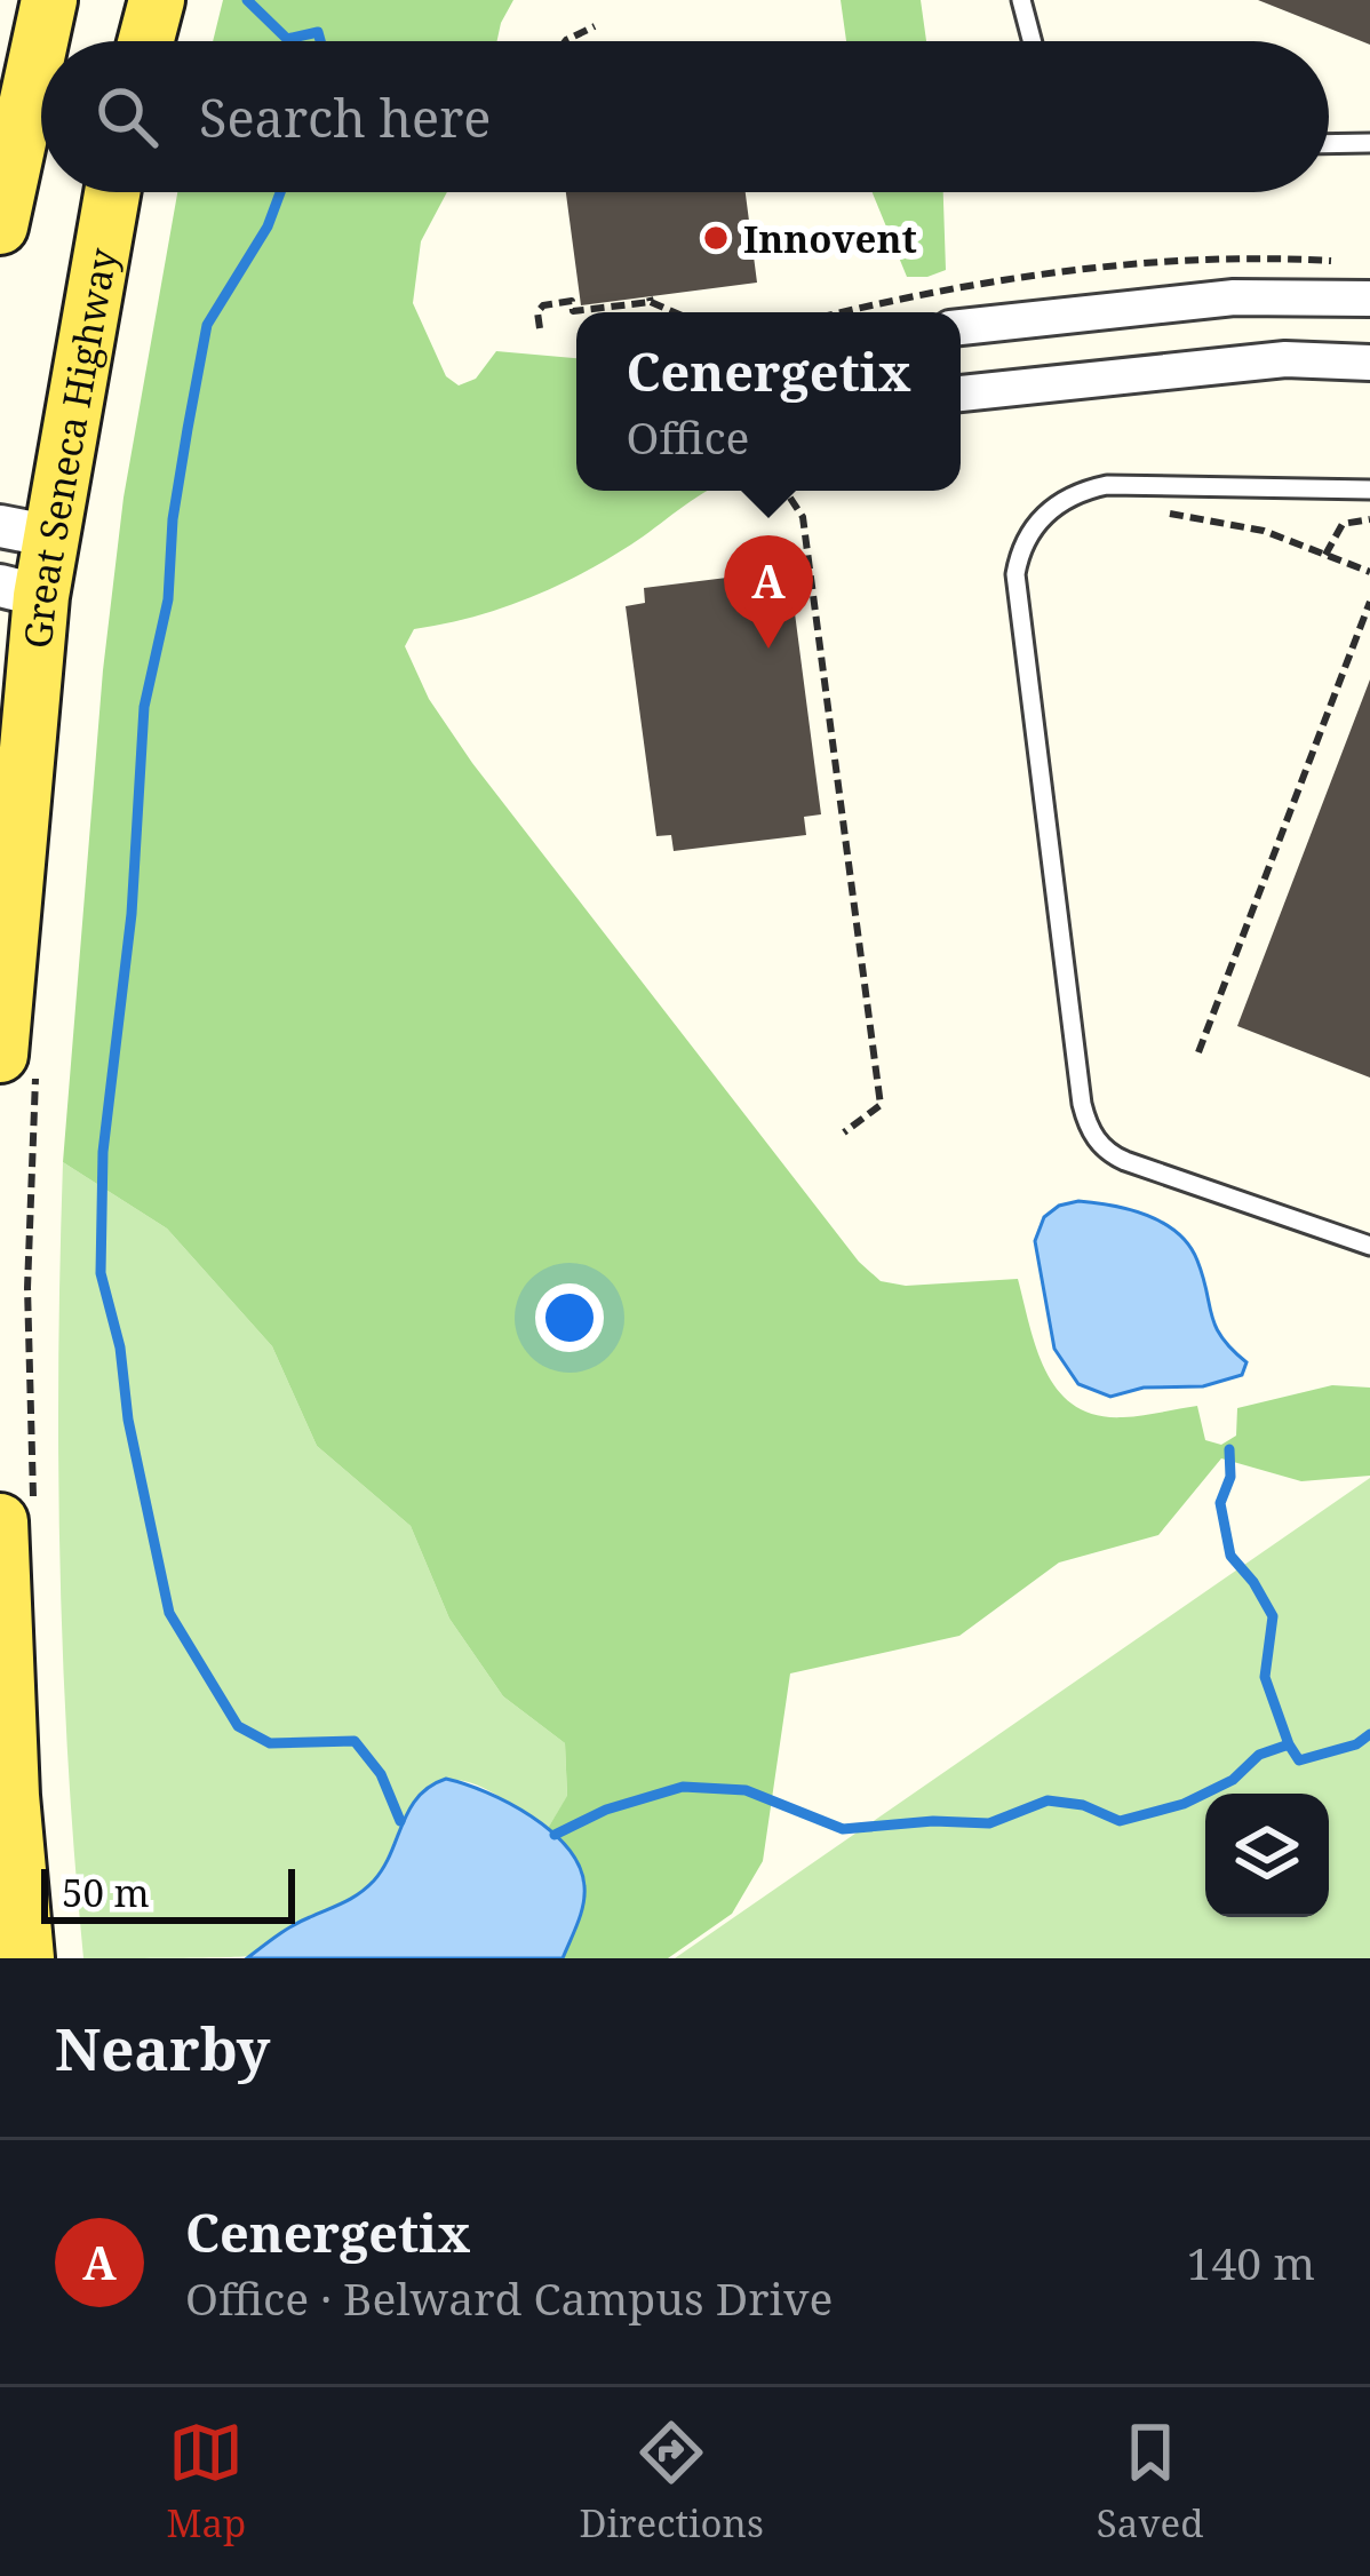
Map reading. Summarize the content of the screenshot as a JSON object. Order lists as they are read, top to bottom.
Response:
{
  "streets": {
    "main road": ["Great Seneca Highway"]
  },
  "places": ["Innovent"],
  "scale_bar": "50 m",
  "page": {
    "search": "Search here",
    "popup": ["Cenergetix", "Office"],
    "pins": "A",
    "scale": "50 m",
    "heading": "Nearby",
    "list": [
      {
        "mark": "A",
        "name": "Cenergetix",
        "note": "Office · Belward Campus Drive",
        "value": "140 m"
      }
    ],
    "nav": ["Map", "Directions", "Saved"]
  }
}
